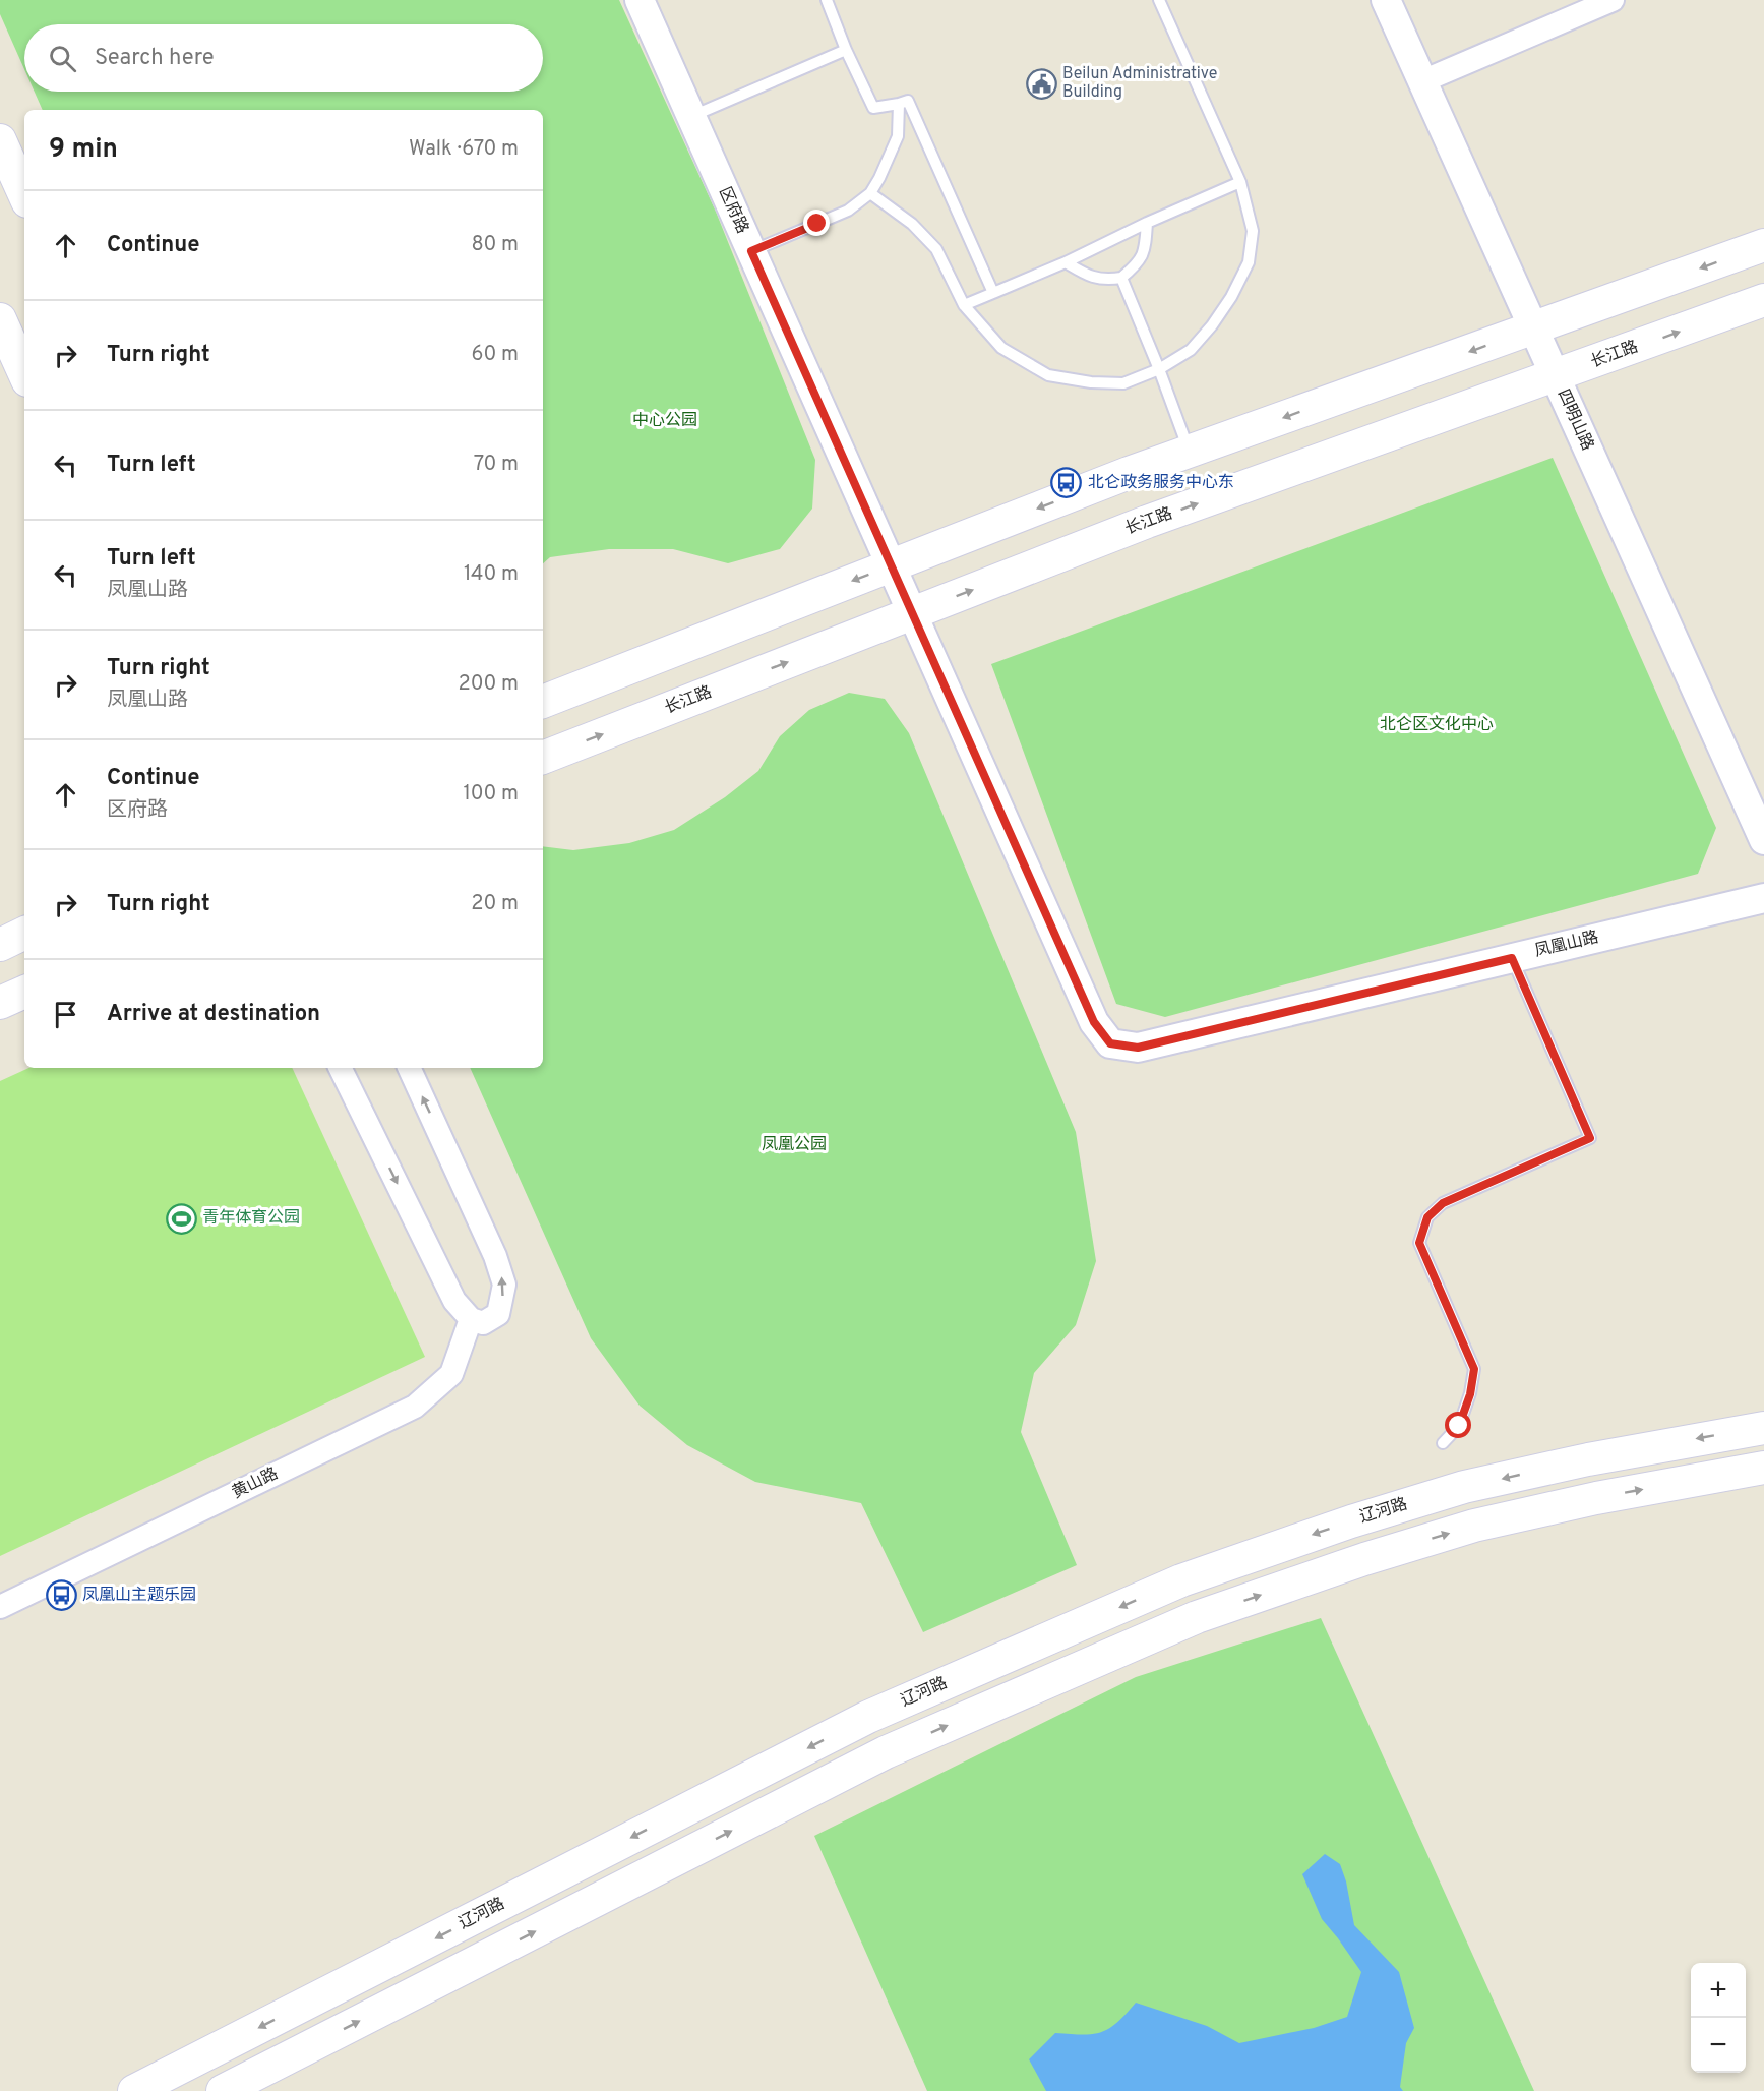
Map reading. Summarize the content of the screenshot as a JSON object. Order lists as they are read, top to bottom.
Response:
{
  "streets": {
    "main road": ["长江路", "辽河路"],
    "street": [
      "区府路",
      "四明山路",
      "凤凰山路",
      "黄山路"
    ]
  },
  "crossings": [
    ["区府路", "凤凰山路"],
    ["长江路", "四明山路"],
    ["长江路", "凤凰山路"]
  ],
  "parks": ["中心公园", "北仑区文化中心", "凤凰公园"],
  "places": {
    "public building": ["Beilun Administrative Building"],
    "bus stop": ["北仑政务服务中心东", "凤凰山主题乐园"],
    "sports": ["青年体育公园"]
  },
  "page": {
    "search": "Search here",
    "heading": ["9 min", "Walk · 670 m"],
    "list": [
      ["Continue", "80 m"],
      ["Turn right", "60 m"],
      ["Turn left", "70 m"],
      ["Turn left", "凤凰山路", "140 m"],
      ["Turn right", "凤凰山路", "200 m"],
      ["Continue", "区府路", "100 m"],
      ["Turn right", "20 m"],
      "Arrive at destination"
    ],
    "map_buttons": ["+", "−"]
  }
}
